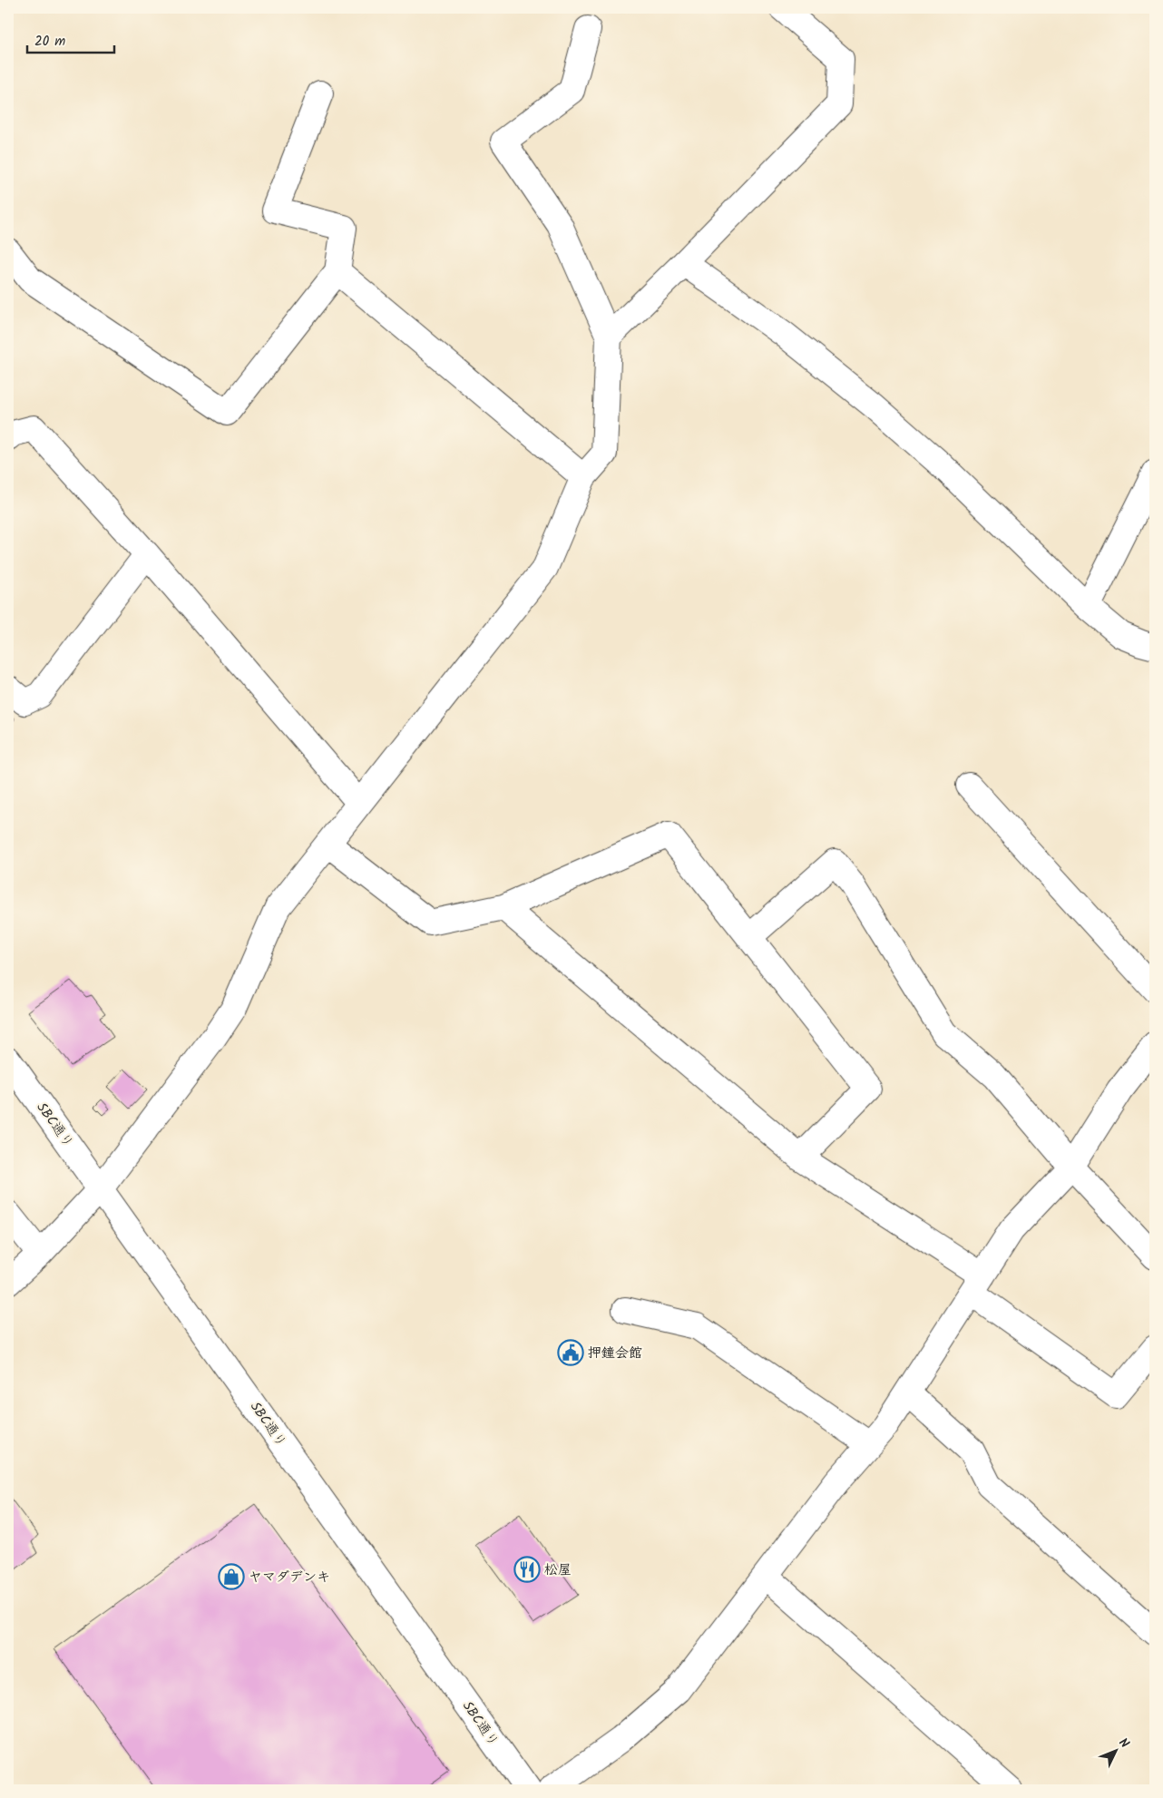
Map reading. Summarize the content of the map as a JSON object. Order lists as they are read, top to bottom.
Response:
{
  "streets": {
    "street": ["SBC通り"]
  },
  "places": {
    "public building": ["押鐘会館"],
    "restaurant": ["松屋"],
    "shop": ["ヤマダデンキ"]
  },
  "scale_bar": "20 m",
  "north": "top right"
}
